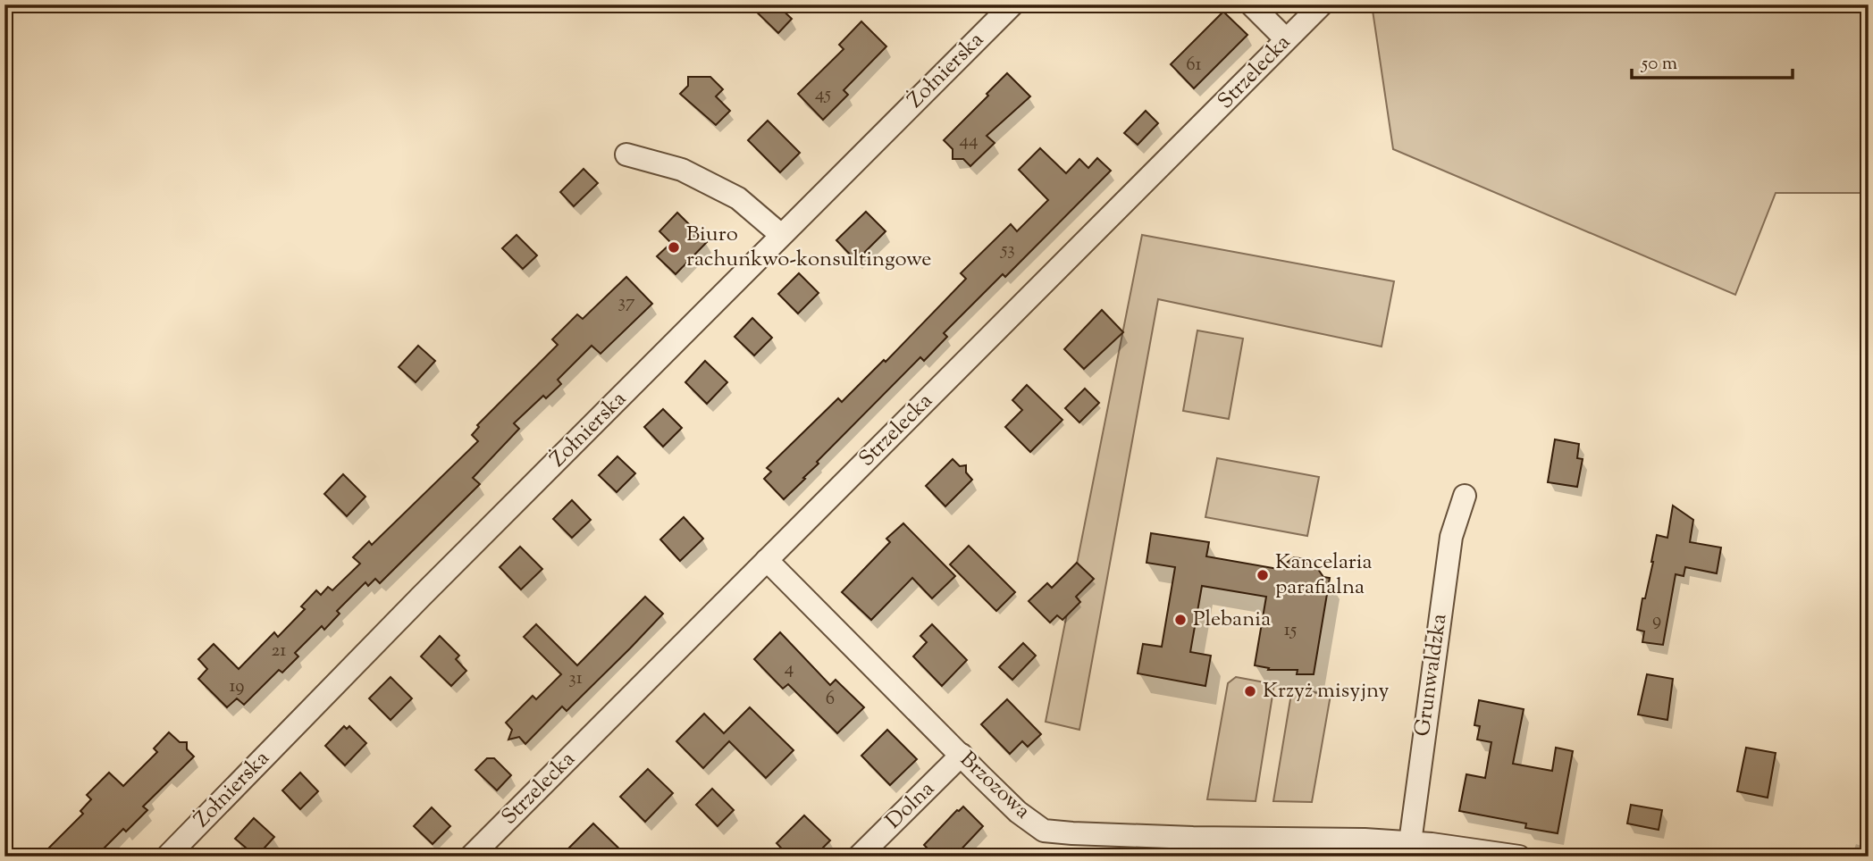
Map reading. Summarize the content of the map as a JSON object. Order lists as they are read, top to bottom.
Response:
{
  "streets": {
    "street": [
      "Żołnierska",
      "Strzelecka",
      "Grunwaldzka",
      "Brzozowa",
      "Dolna"
    ]
  },
  "crossings": [
    ["Strzelecka", "Brzozowa"],
    ["Grunwaldzka", "Brzozowa"],
    ["Brzozowa", "Dolna"]
  ],
  "places": [
    "Biuro rachunkwo-konsultingowe",
    "Kancelaria parafialna",
    "Plebania",
    "Krzyż misyjny"
  ],
  "house_numbers": [
    "61",
    "45",
    "44",
    "53",
    "37",
    "9",
    "15",
    "21",
    "4",
    "31",
    "19",
    "6"
  ],
  "scale_bar": "50 m"
}
